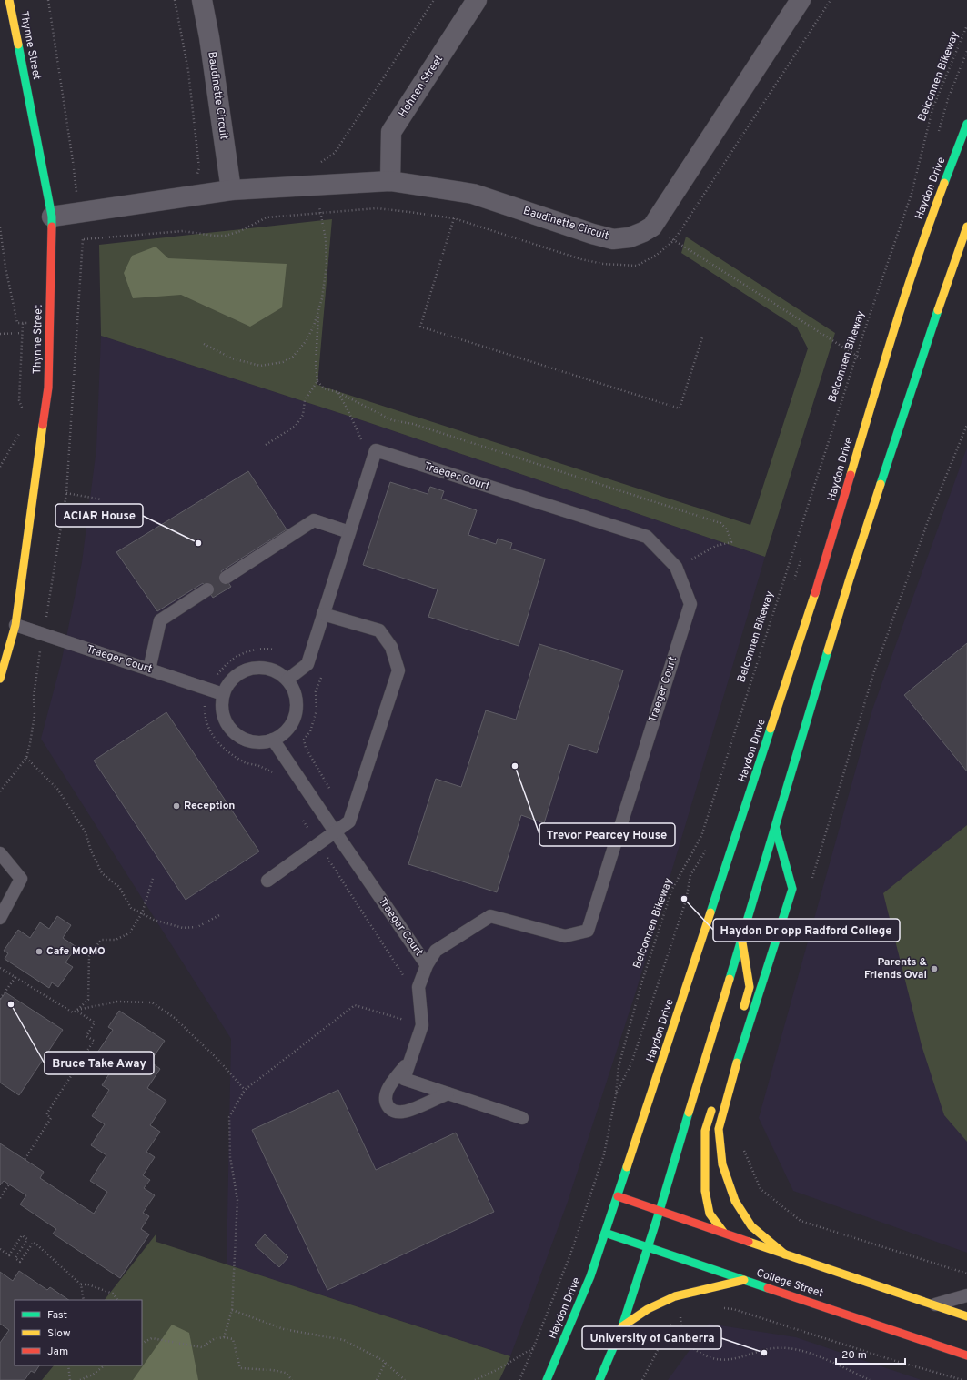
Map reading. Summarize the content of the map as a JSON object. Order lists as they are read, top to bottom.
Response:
{
  "streets": {
    "main road": ["Thynne Street", "Haydon Drive", "College Street"],
    "street": ["Hohnen Street", "Baudinette Circuit"],
    "lane": ["Traeger Court"],
    "path": ["Belconnen Bikeway"]
  },
  "crossings": [
    ["Thynne Street", "Baudinette Circuit"],
    ["Thynne Street", "Traeger Court"],
    ["Hohnen Street", "Baudinette Circuit"],
    ["Haydon Drive", "College Street"]
  ],
  "places": [
    "ACIAR House",
    "Trevor Pearcey House",
    "Reception",
    "Haydon Dr opp Radford College",
    "Cafe MOMO",
    "Parents & Friends Oval",
    "Bruce Take Away",
    "University of Canberra"
  ],
  "legend": ["Fast", "Slow", "Jam"],
  "scale_bar": "20 m"
}
